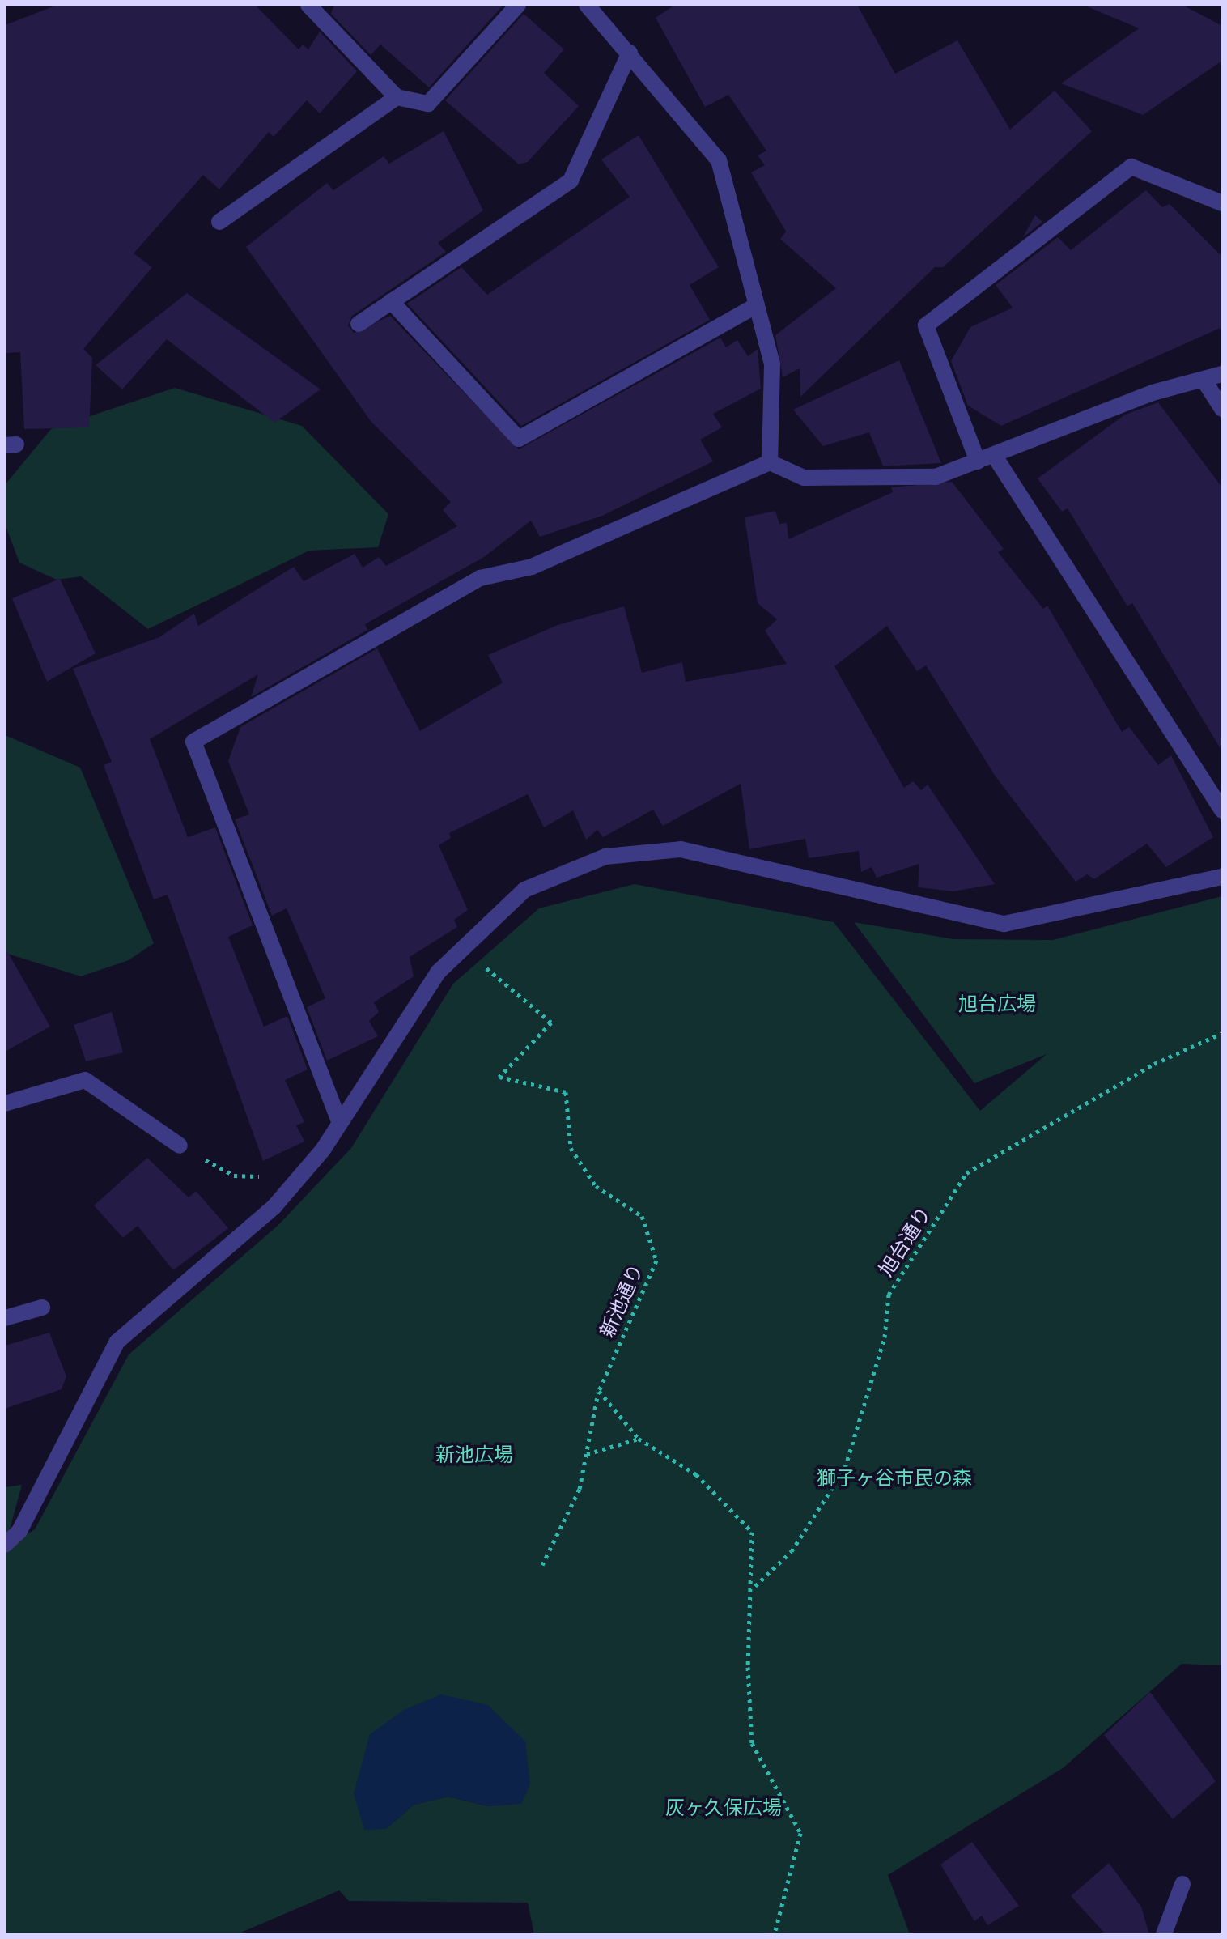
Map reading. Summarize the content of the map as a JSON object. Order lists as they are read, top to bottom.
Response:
{
  "streets": {
    "path": ["旭台通り", "新池通り"]
  },
  "parks": [
    "旭台広場",
    "新池広場",
    "獅子ヶ谷市民の森",
    "灰ヶ久保広場"
  ]
}
